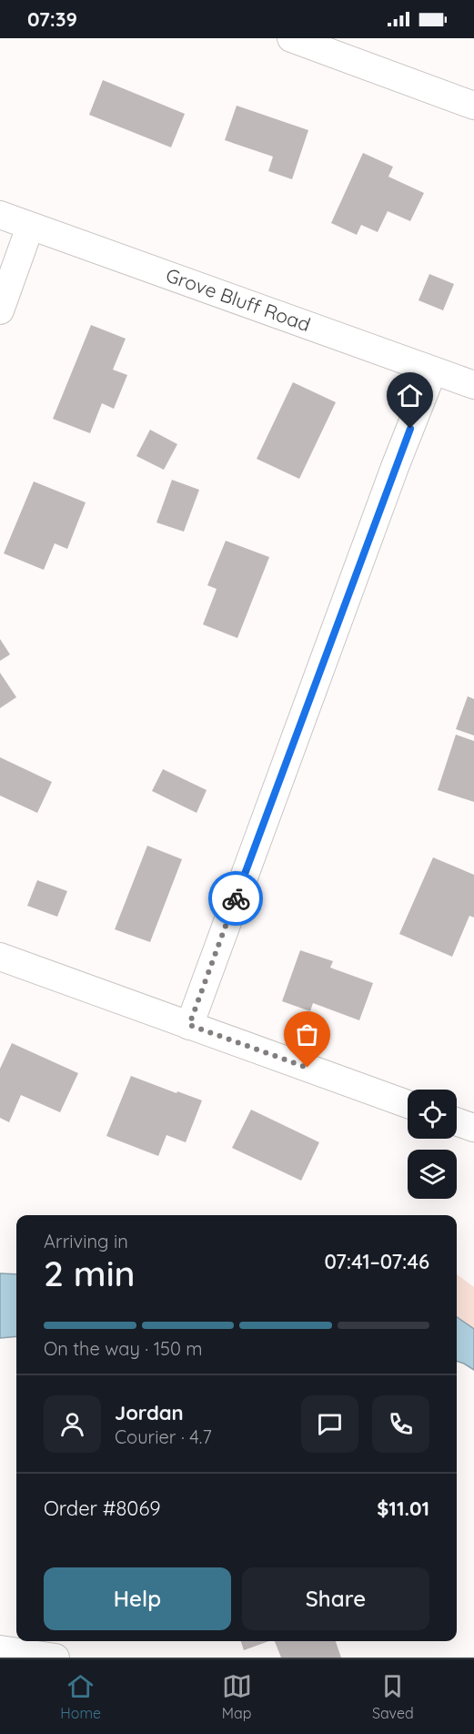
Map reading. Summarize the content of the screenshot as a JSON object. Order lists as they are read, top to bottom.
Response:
{
  "streets": {
    "street": ["Grove Bluff Road"]
  },
  "page": {
    "status": "07:39",
    "heading": ["2 min", "Arriving in", "07:41–07:46"],
    "panel": [
      "Jordan",
      "Courier · 4.7",
      "Order #8069",
      "$11.01"
    ],
    "bar": "On the way · 150 m",
    "buttons": ["Help", "Share"],
    "tabs": ["Home", "Map", "Saved"]
  }
}
